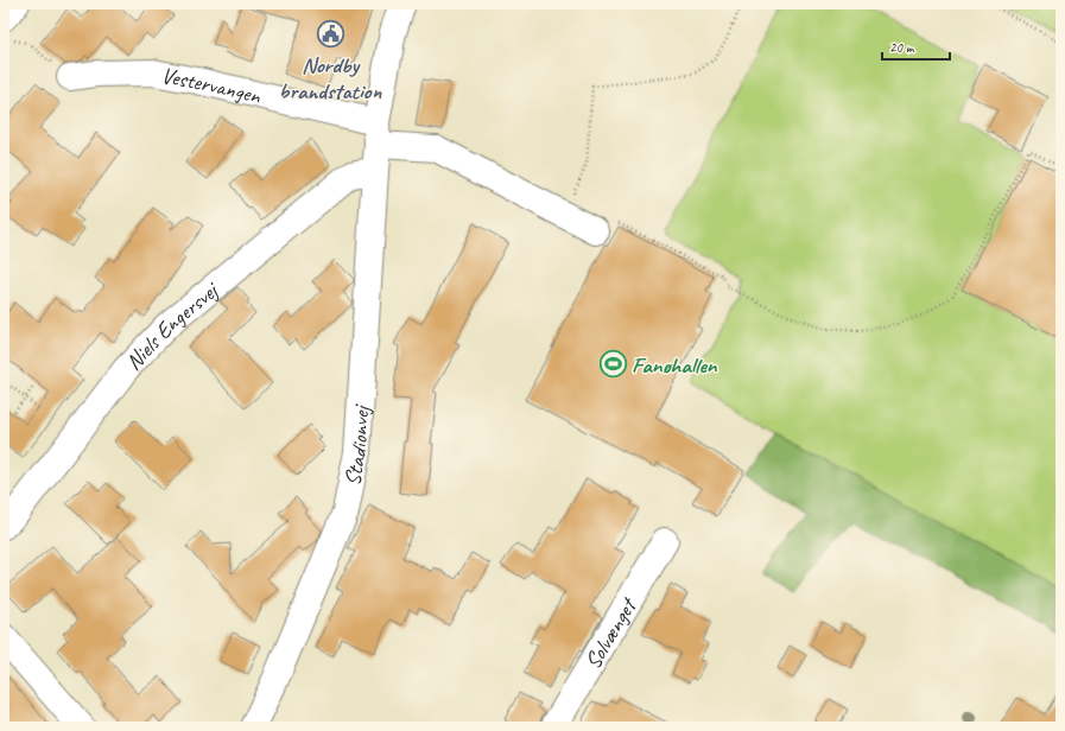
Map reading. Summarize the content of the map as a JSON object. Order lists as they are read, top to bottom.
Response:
{
  "streets": {
    "street": [
      "Vestervangen",
      "Niels Engersvej",
      "Stadionvej",
      "Solvænget"
    ]
  },
  "crossings": [
    ["Vestervangen", "Stadionvej"],
    ["Niels Engersvej", "Stadionvej"]
  ],
  "places": {
    "public building": ["Nordby brandstation"],
    "sports": ["Fanøhallen"]
  },
  "scale_bar": "20 m"
}
